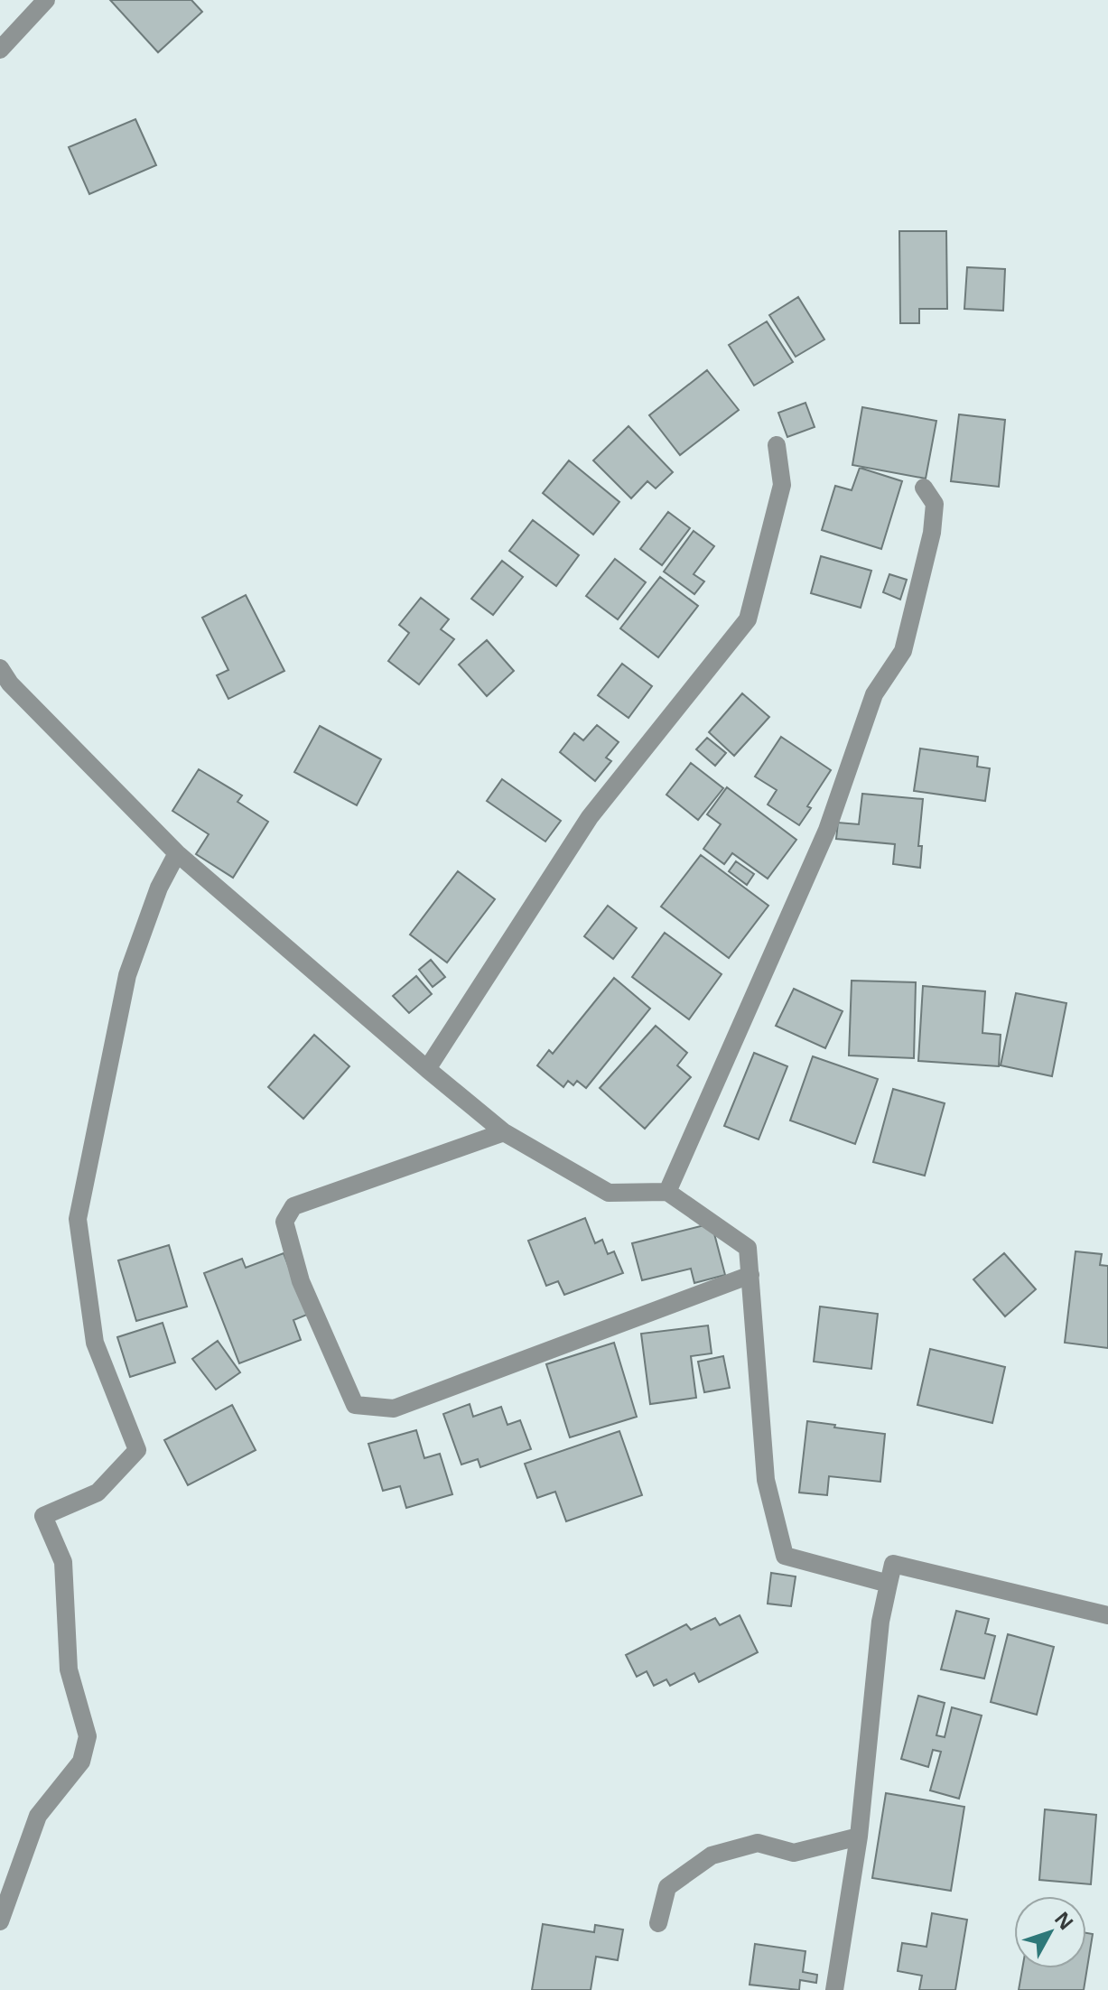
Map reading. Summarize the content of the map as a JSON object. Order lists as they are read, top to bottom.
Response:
{
  "north": "top right"
}
